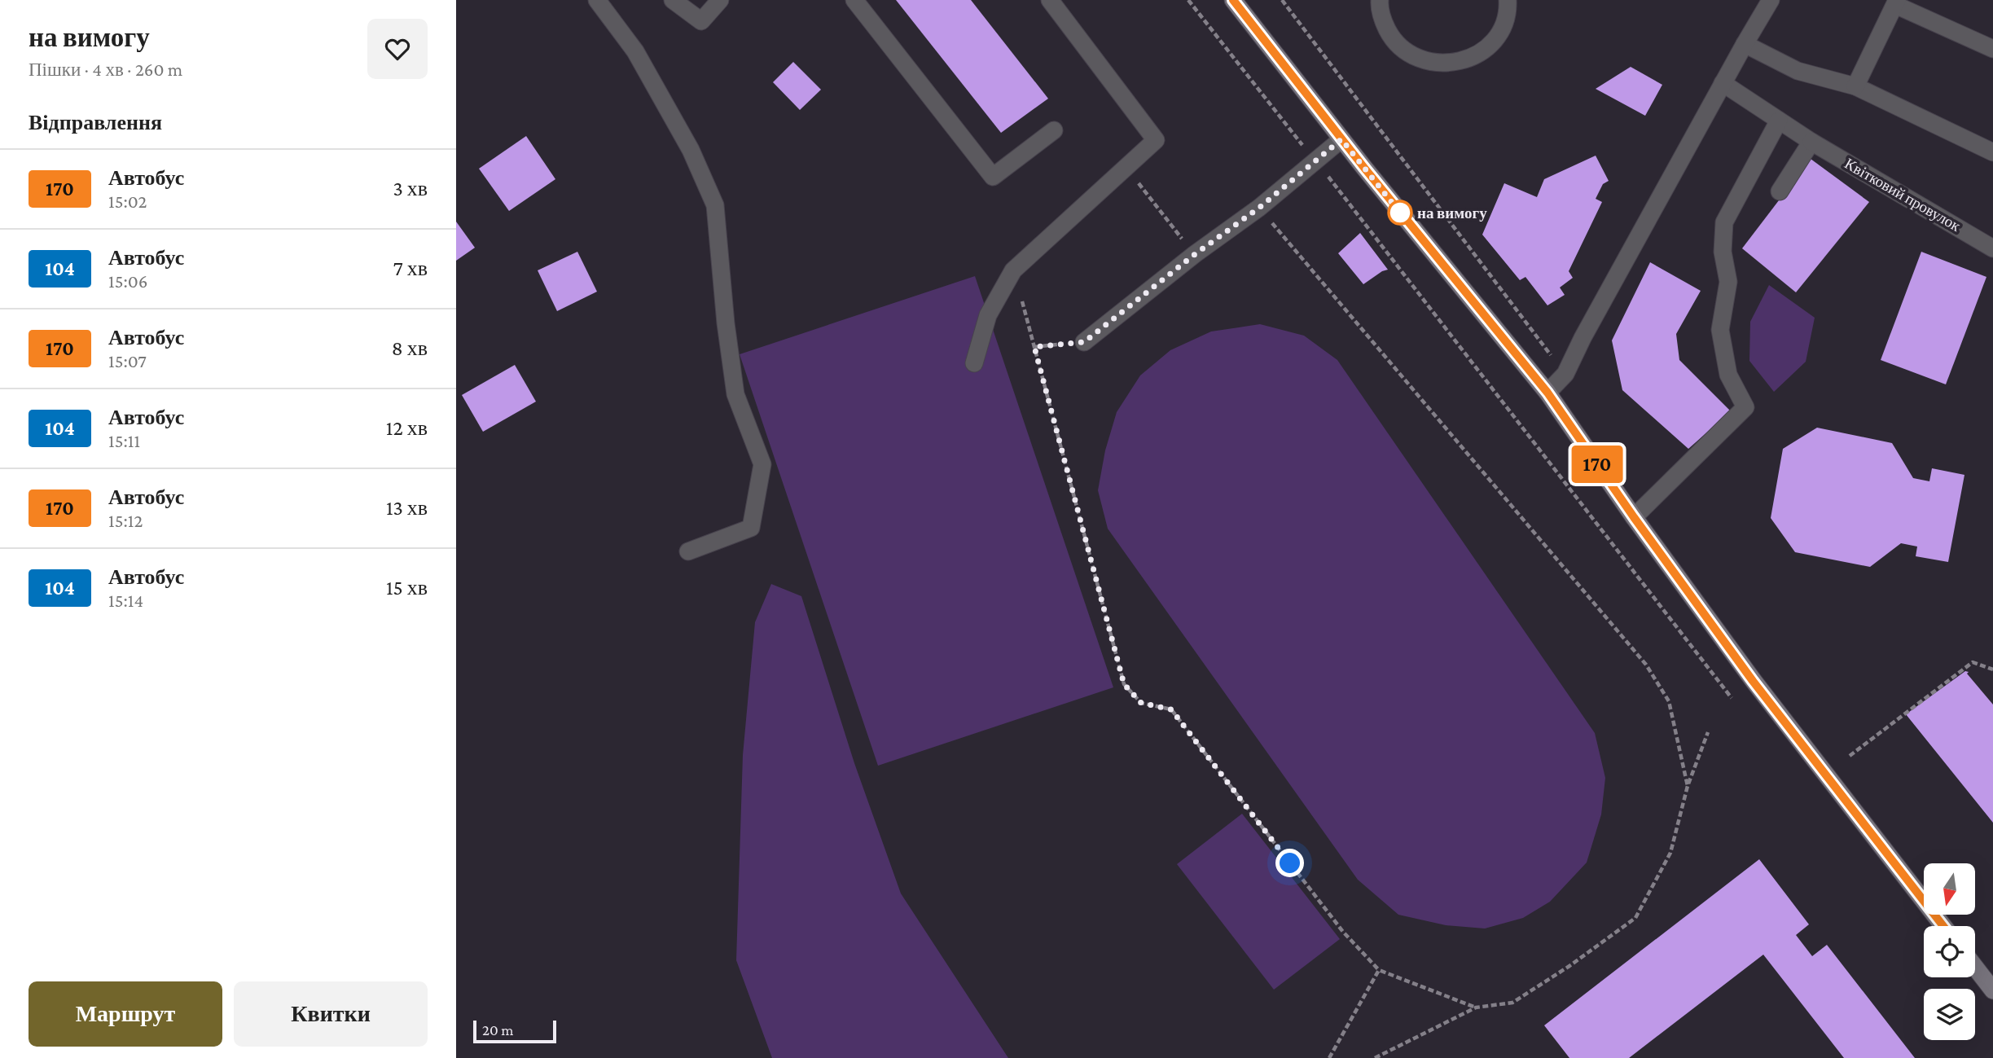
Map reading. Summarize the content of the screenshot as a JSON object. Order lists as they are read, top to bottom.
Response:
{
  "streets": {
    "street": ["Квітковий провулок"]
  },
  "places": ["на вимогу"],
  "lines": ["bus line 170"],
  "scale_bar": "20 m",
  "north": "bottom",
  "page": {
    "heading": [
      ["на вимогу", "Пішки · 4 хв · 260 m"],
      "Відправлення"
    ],
    "on_map": "170",
    "list": [
      {
        "mark": "170",
        "name": "Автобус",
        "note": "15:02",
        "value": "3 хв"
      },
      {
        "mark": "104",
        "name": "Автобус",
        "note": "15:06",
        "value": "7 хв"
      },
      {
        "mark": "170",
        "name": "Автобус",
        "note": "15:07",
        "value": "8 хв"
      },
      {
        "mark": "104",
        "name": "Автобус",
        "note": "15:11",
        "value": "12 хв"
      },
      {
        "mark": "170",
        "name": "Автобус",
        "note": "15:12",
        "value": "13 хв"
      },
      {
        "mark": "104",
        "name": "Автобус",
        "note": "15:14",
        "value": "15 хв"
      }
    ],
    "buttons": ["Маршрут", "Квитки"],
    "scale": "20 m"
  }
}
